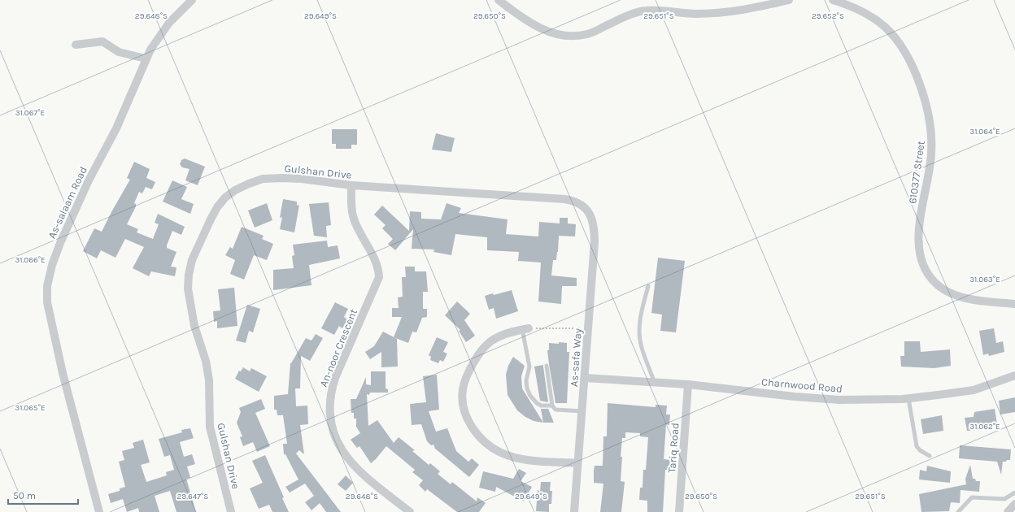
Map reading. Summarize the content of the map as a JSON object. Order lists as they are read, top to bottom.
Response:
{
  "streets": {
    "street": [
      "Gulshan Drive",
      "610377 Street",
      "As-salaam Road",
      "An-noor Crescent",
      "As-safa Way",
      "Charnwood Road",
      "Tariq Road"
    ]
  },
  "crossings": [
    ["Gulshan Drive", "An-noor Crescent"],
    ["Gulshan Drive", "As-safa Way"],
    ["As-safa Way", "Charnwood Road"],
    ["Charnwood Road", "Tariq Road"]
  ],
  "scale_bar": "50 m",
  "coordinates": [
    "29.648°S",
    "29.649°S",
    "29.650°S",
    "29.652°S",
    "29.651°S",
    "31.067°E",
    "31.064°E",
    "31.066°E",
    "31.063°E",
    "31.065°E",
    "31.062°E",
    "29.647°S"
  ]
}
